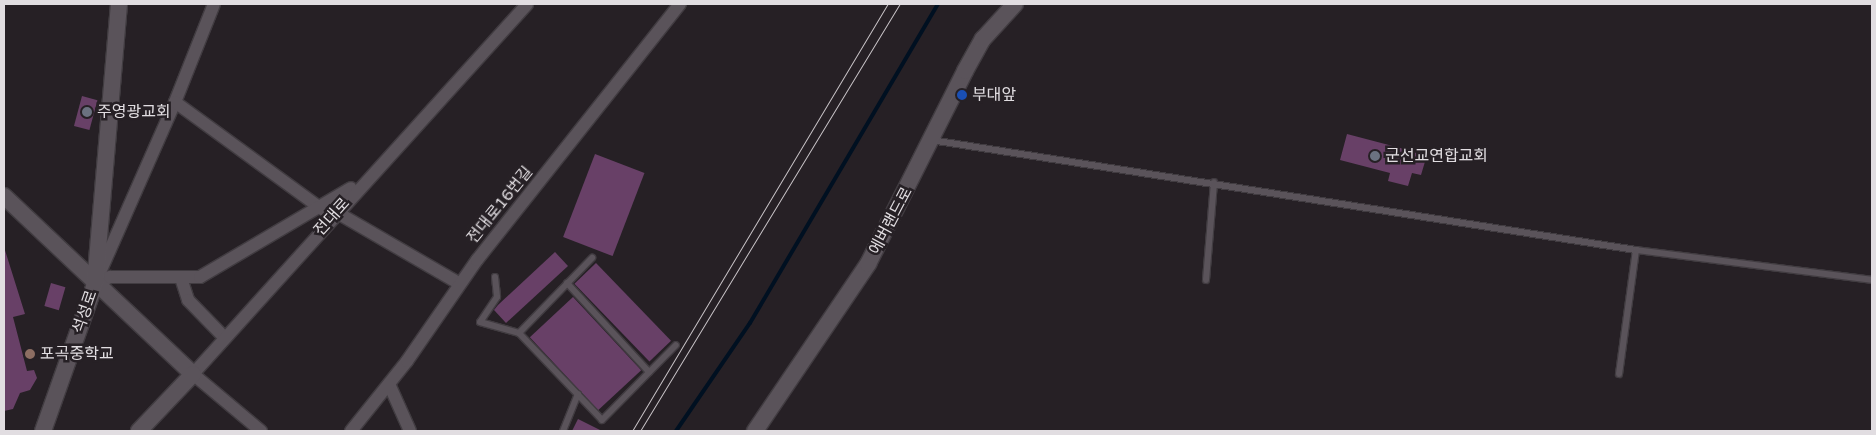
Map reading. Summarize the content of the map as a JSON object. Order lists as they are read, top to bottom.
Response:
{
  "streets": {
    "street": [
      "전대로16번길",
      "전대로",
      "에버랜드로",
      "석성로"
    ]
  },
  "places": [
    "부대앞",
    "주영광교회",
    "군선교연합교회",
    "포곡중학교"
  ]
}
